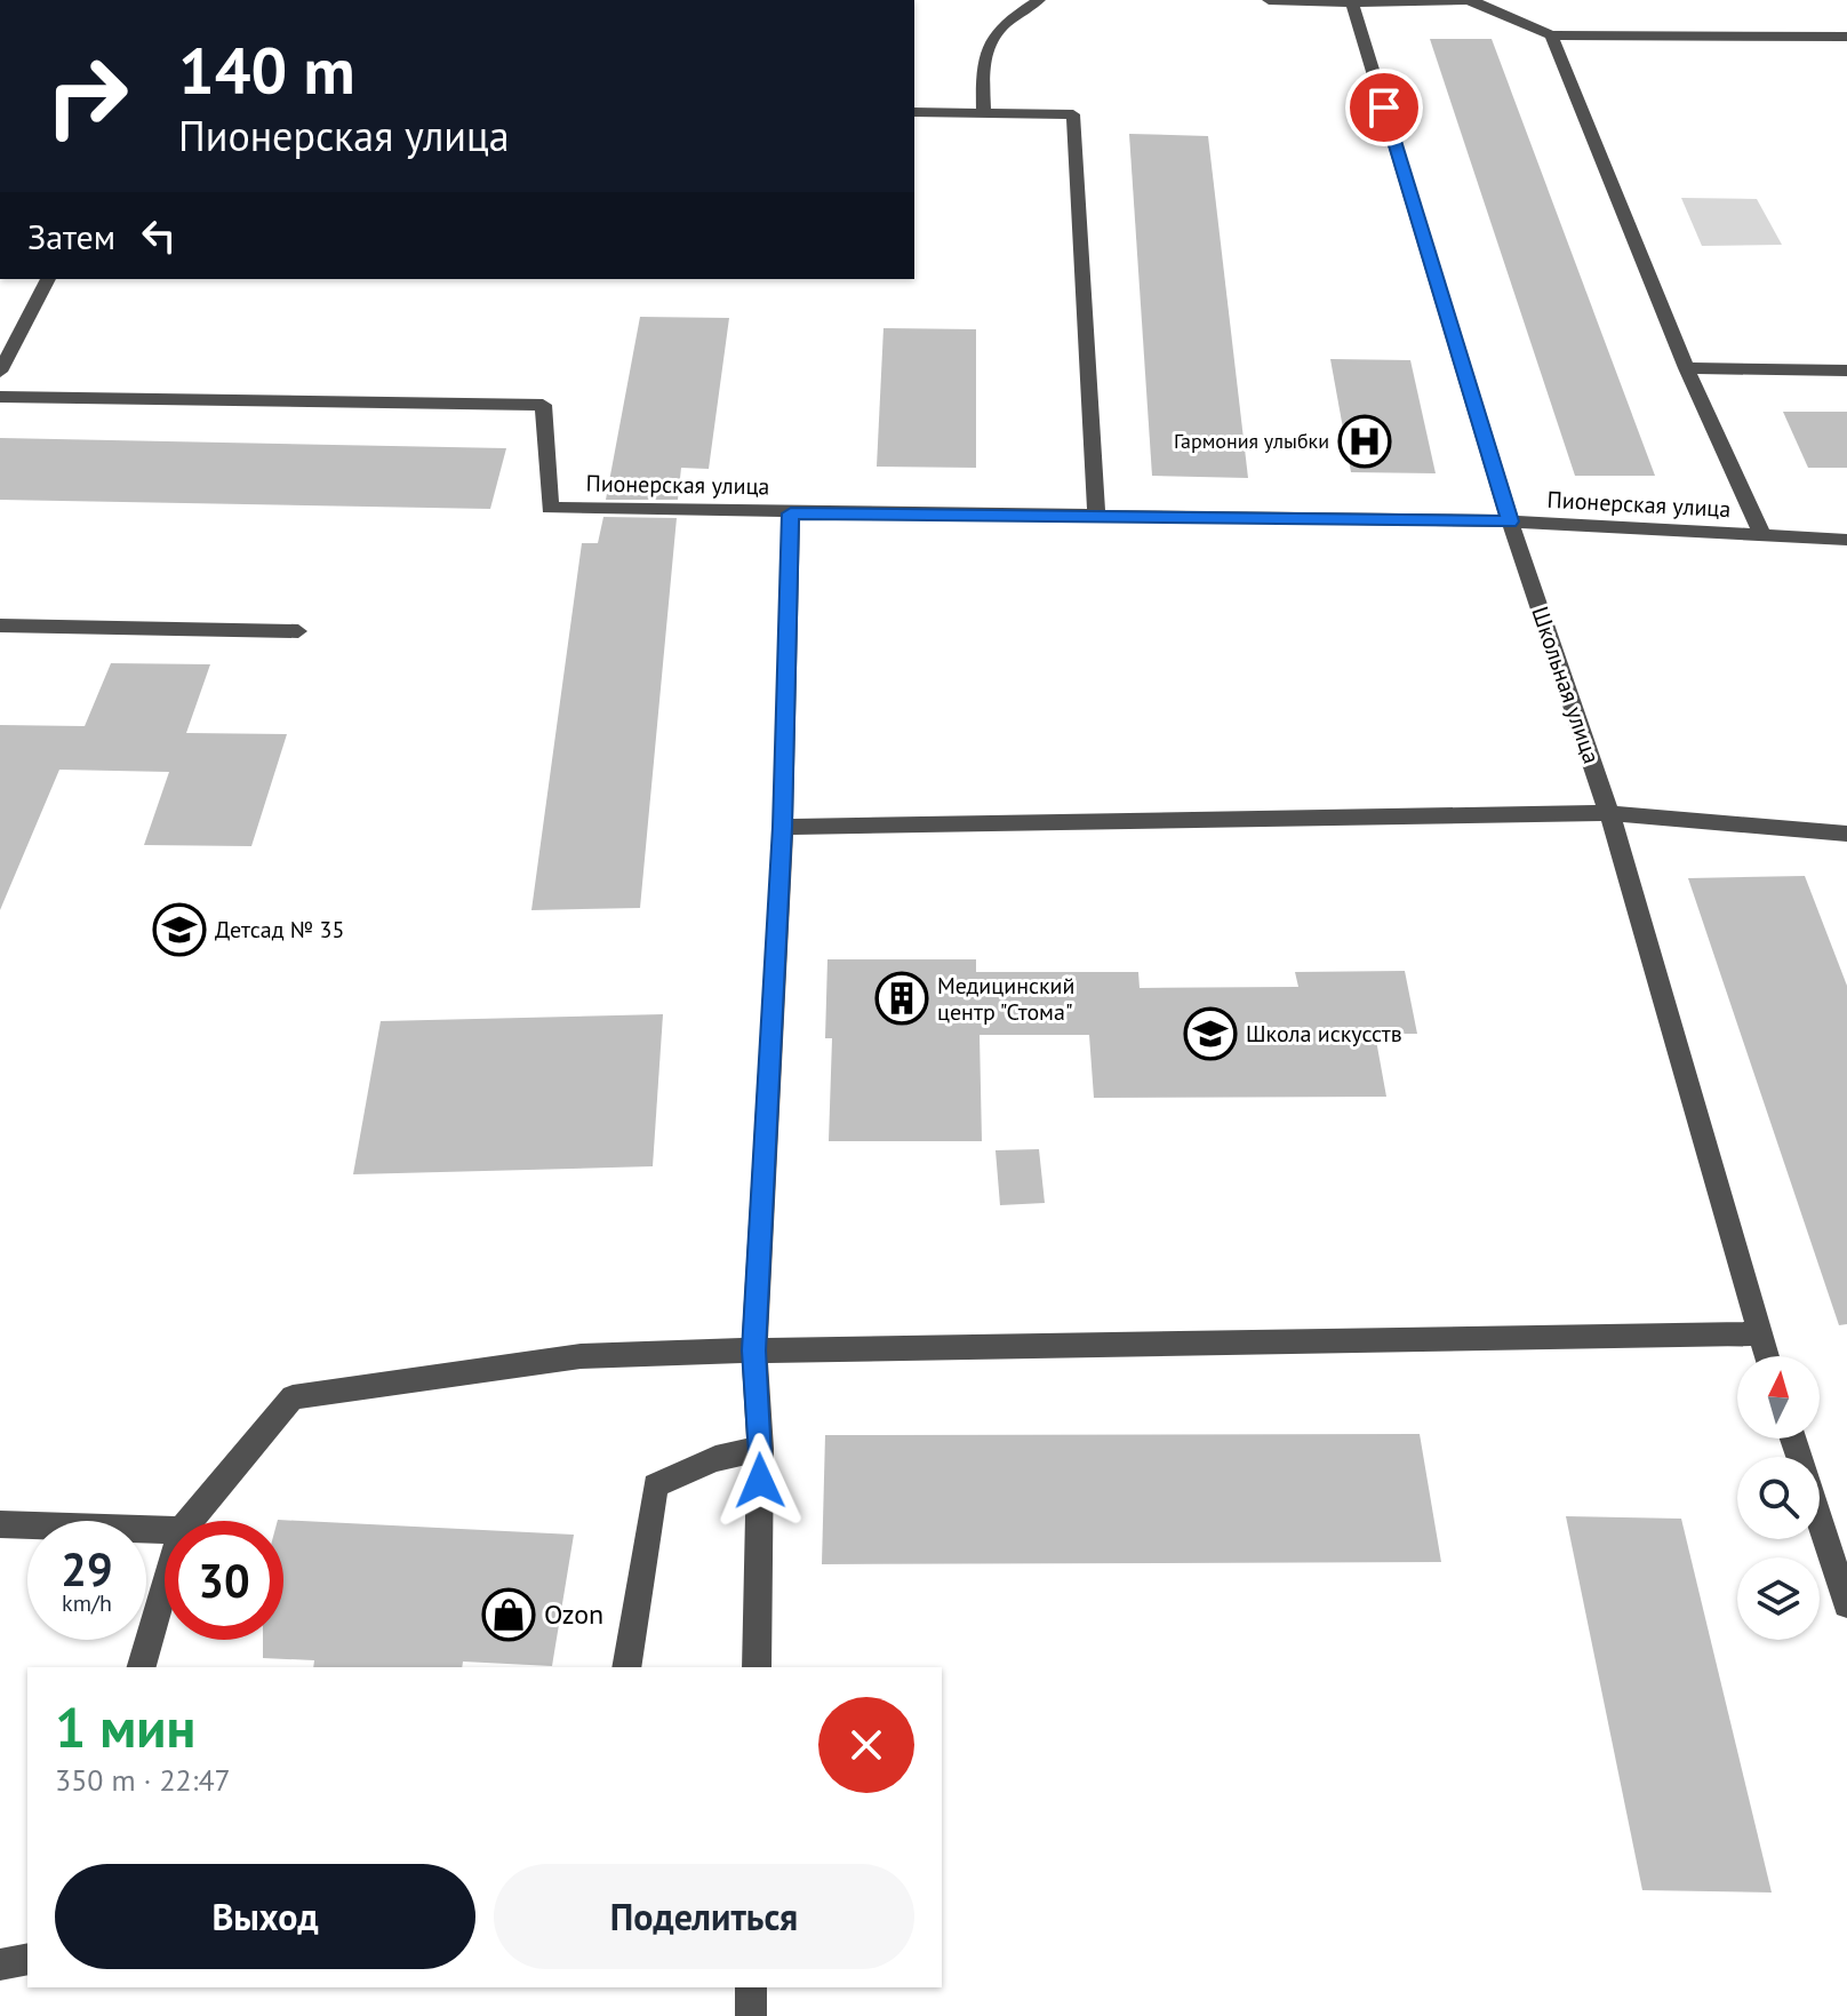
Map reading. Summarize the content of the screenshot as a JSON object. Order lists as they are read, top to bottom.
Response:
{
  "streets": {
    "street": ["Пионерская улица", "Школьная улица"]
  },
  "crossings": [
    ["Пионерская улица", "Школьная улица"]
  ],
  "places": {
    "hospital": ["Гармония улыбки"],
    "school or university": ["Детсад № 35", "Школа искусств"],
    "building": ["Медицинский центр \"Стома\""],
    "shop": ["Ozon"]
  },
  "north": "top",
  "page": {
    "turn": ["140 m", "Пионерская улица"],
    "then": "Затем",
    "speed": "29 km/h",
    "limit": "30",
    "heading": ["1 мин", "350 m · 22:47"],
    "buttons": ["Выход", "Поделиться"]
  }
}
